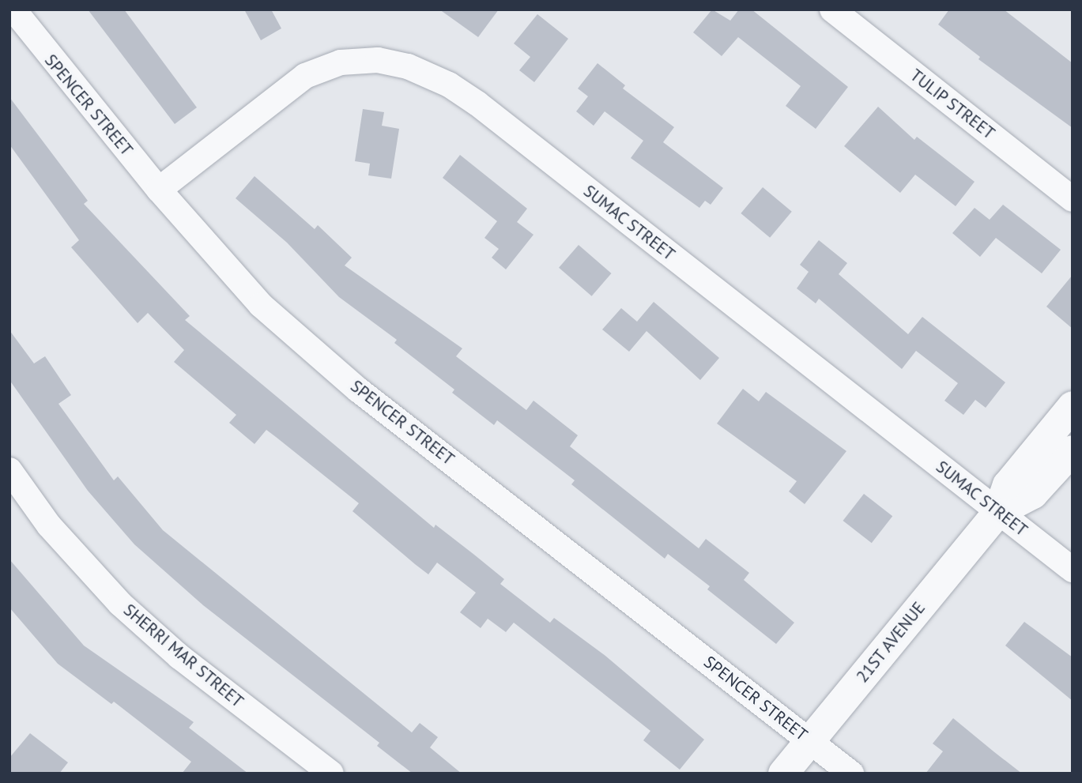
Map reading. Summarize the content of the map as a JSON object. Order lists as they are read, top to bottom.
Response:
{
  "streets": {
    "street": [
      "TULIP STREET",
      "SPENCER STREET",
      "SUMAC STREET",
      "21ST AVENUE",
      "SHERRI MAR STREET"
    ]
  },
  "crossings": [
    ["SPENCER STREET", "SUMAC STREET"],
    ["SPENCER STREET", "21ST AVENUE"],
    ["SUMAC STREET", "21ST AVENUE"]
  ]
}
